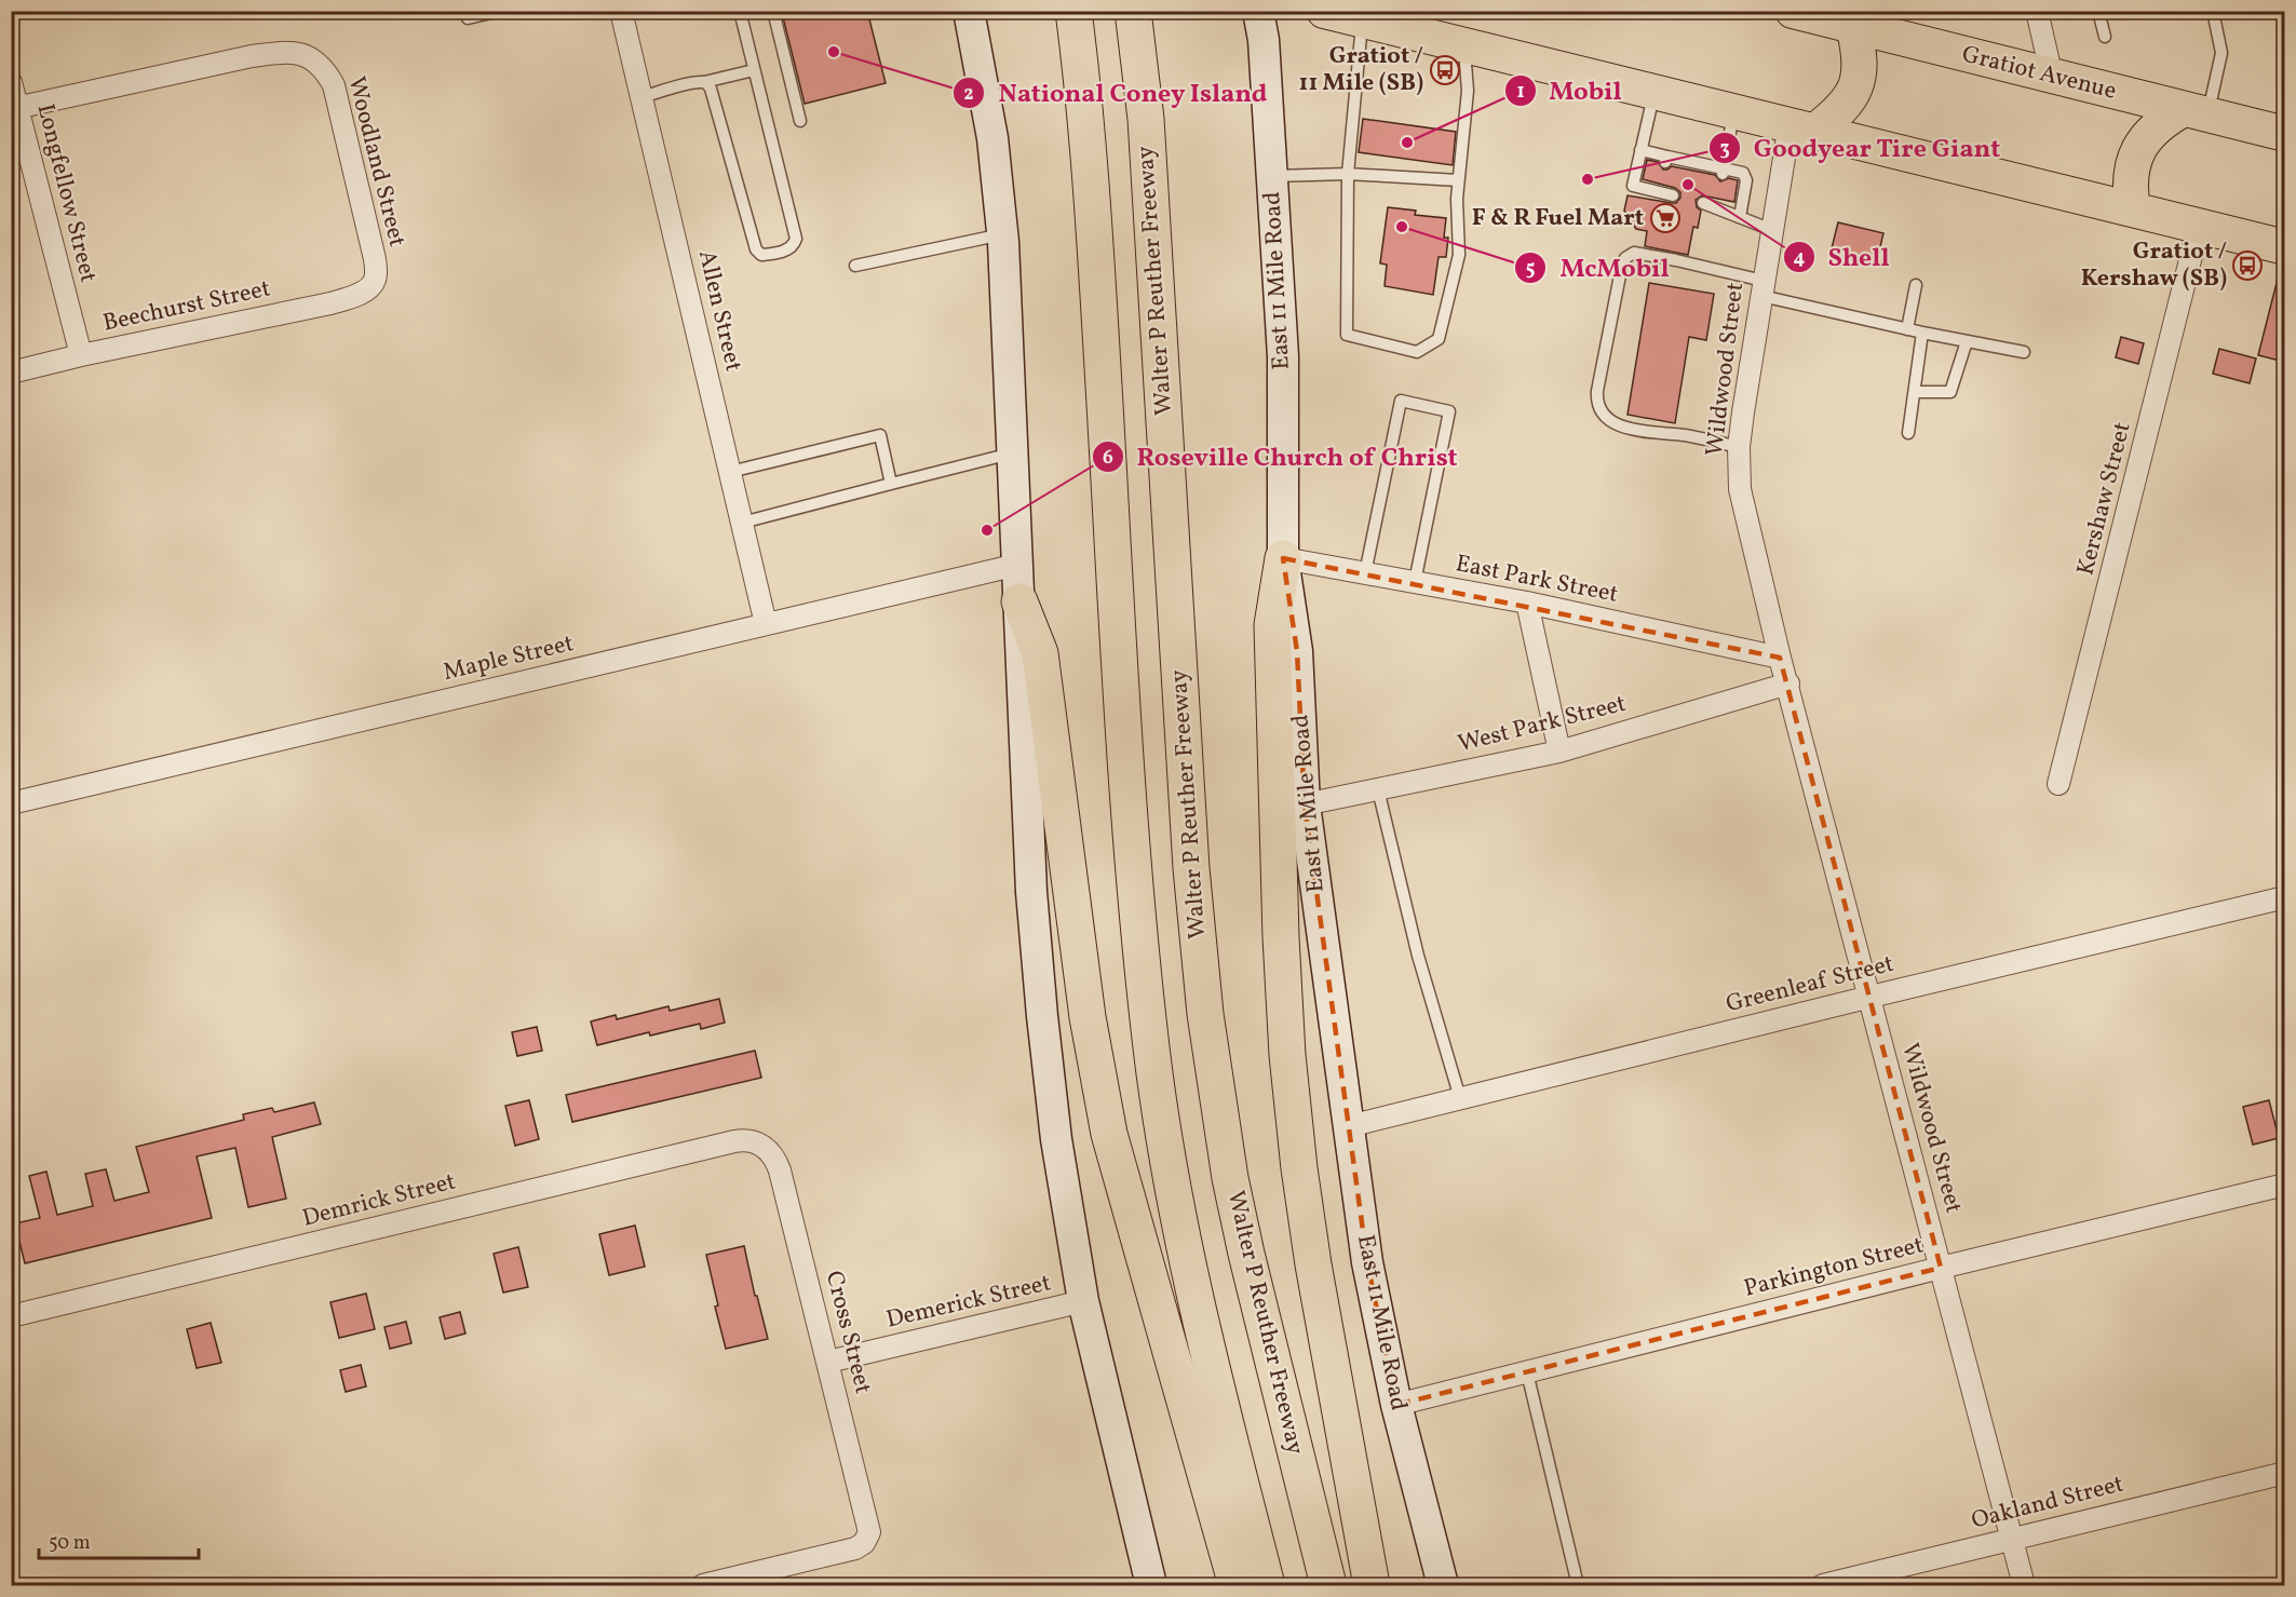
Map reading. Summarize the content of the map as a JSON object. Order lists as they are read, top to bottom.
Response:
{
  "streets": {
    "highway": ["Walter P Reuther Freeway"],
    "main road": ["Gratiot Avenue", "East 11 Mile Road"],
    "street": [
      "Woodland Street",
      "Longfellow Street",
      "Beechurst Street",
      "Allen Street",
      "Wildwood Street",
      "Kershaw Street",
      "East Park Street",
      "Maple Street",
      "West Park Street",
      "Greenleaf Street",
      "Demrick Street",
      "Parkington Street",
      "Demerick Street",
      "Cross Street",
      "Oakland Street"
    ]
  },
  "crossings": [
    ["Woodland Street", "Longfellow Street"],
    ["Woodland Street", "Beechurst Street"],
    ["Longfellow Street", "Beechurst Street"],
    ["East 11 Mile Road", "East Park Street"],
    ["East 11 Mile Road", "West Park Street"],
    ["East 11 Mile Road", "Greenleaf Street"],
    ["East 11 Mile Road", "Parkington Street"],
    ["Allen Street", "Maple Street"],
    ["Wildwood Street", "East Park Street"],
    ["Wildwood Street", "West Park Street"],
    ["Wildwood Street", "Greenleaf Street"],
    ["Wildwood Street", "Parkington Street"],
    ["Wildwood Street", "Oakland Street"],
    ["Demrick Street", "Cross Street"],
    ["Demerick Street", "Cross Street"]
  ],
  "places": {
    "other": [
      "National Coney Island",
      "Mobil",
      "Goodyear Tire Giant",
      "Shell",
      "McMobil",
      "Roseville Church of Christ"
    ],
    "bus stop": ["Gratiot / 11 Mile (SB)", "Gratiot / Kershaw (SB)"],
    "supermarket": ["F & R Fuel Mart"]
  },
  "scale_bar": "50 m"
}
